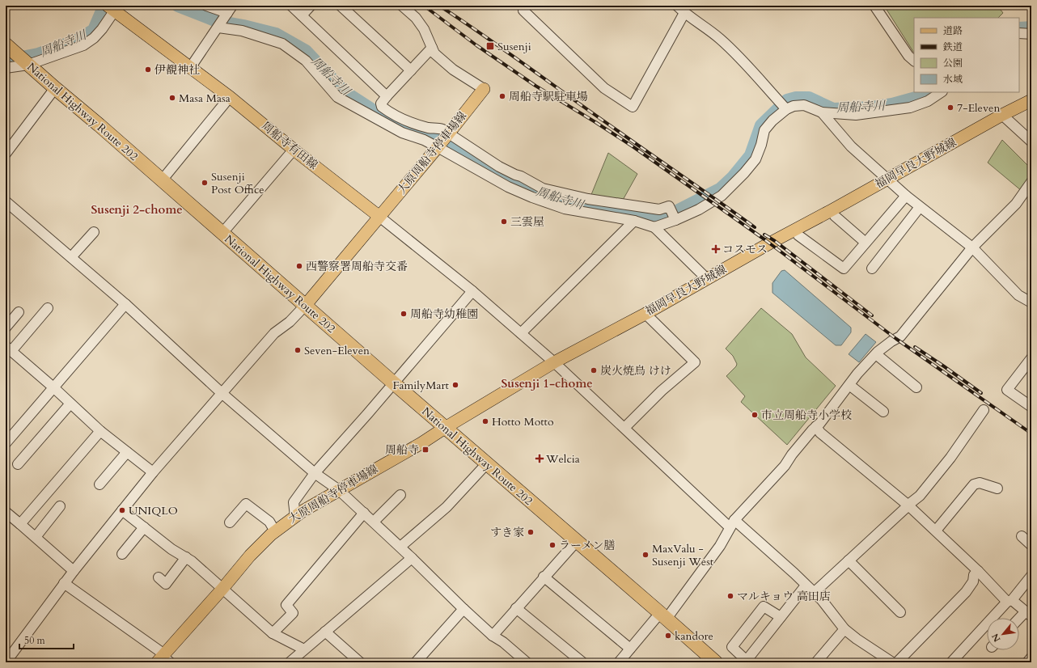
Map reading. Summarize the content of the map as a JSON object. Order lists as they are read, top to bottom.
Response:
{
  "streets": {
    "highway": ["National Highway Route 202"],
    "main road": ["周船寺有田線", "大原周船寺停車場線", "福岡早良大野城線"]
  },
  "crossings": [
    ["National Highway Route 202", "大原周船寺停車場線"],
    ["National Highway Route 202", "福岡早良大野城線"],
    ["周船寺有田線", "大原周船寺停車場線"],
    ["大原周船寺停車場線", "福岡早良大野城線"]
  ],
  "districts": ["Susenji 2-chome", "Susenji 1-chome"],
  "water": ["周船寺川"],
  "places": {
    "transit": ["Susenji", "周船寺"],
    "other": [
      "伊覩神社",
      "周船寺駅駐車場",
      "Masa Masa",
      "7-Eleven",
      "Susenji Post Office",
      "三雲屋",
      "西警察署周船寺交番",
      "周船寺幼稚園",
      "Seven-Eleven",
      "炭火焼鳥 けけ",
      "FamilyMart",
      "市立周船寺小学校",
      "Hotto Motto",
      "UNIQLO",
      "すき家",
      "ラーメン膳",
      "MaxValu - Susenji West",
      "マルキョウ 高田店",
      "kandore"
    ],
    "health": ["コスモス", "Welcia"]
  },
  "legend": [
    "道路",
    "鉄道",
    "公園",
    "水域"
  ],
  "scale_bar": "50 m",
  "north": "bottom left"
}
